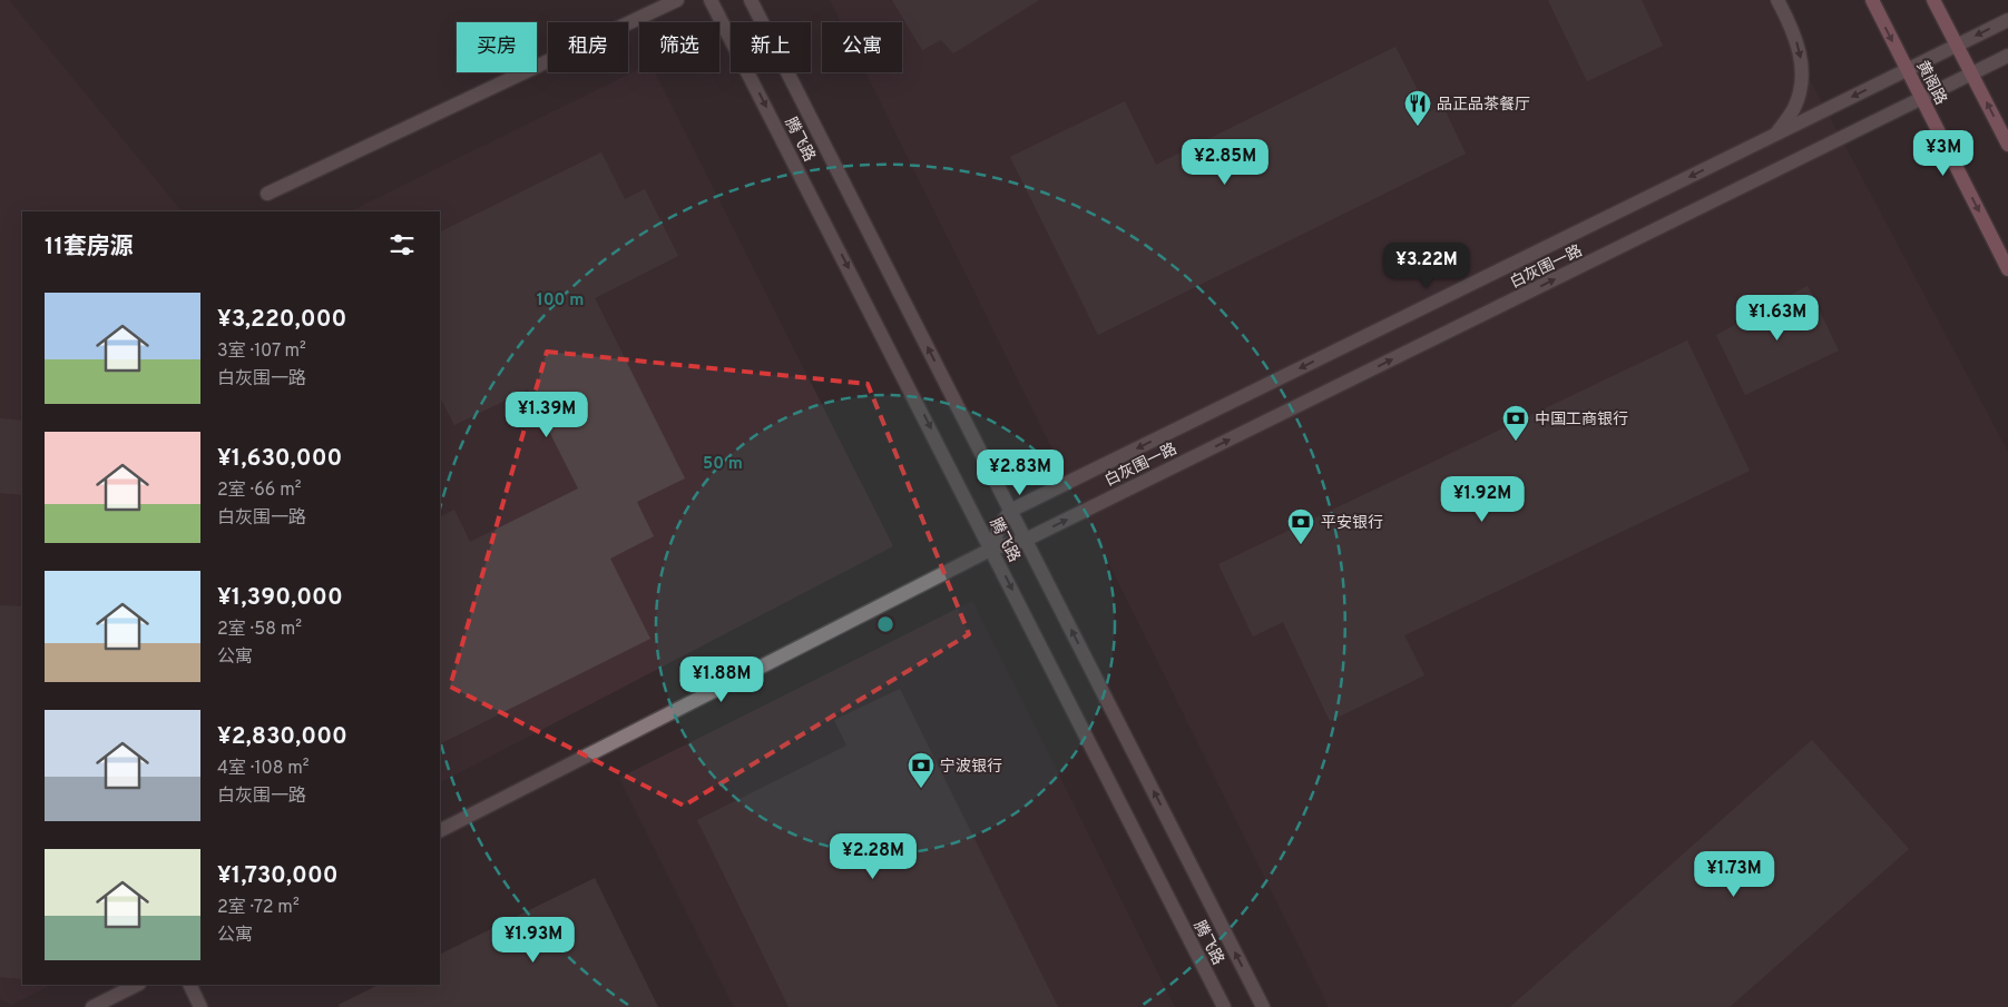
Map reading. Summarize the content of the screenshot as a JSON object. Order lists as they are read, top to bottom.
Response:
{
  "streets": {
    "main road": ["黄阁路"],
    "street": ["腾飞路", "白灰围一路"]
  },
  "crossings": [
    ["黄阁路", "白灰围一路"],
    ["腾飞路", "白灰围一路"]
  ],
  "places": {
    "restaurant": ["品正品茶餐厅"],
    "bank": ["中国工商银行", "平安银行", "宁波银行"]
  },
  "page": {
    "chip": [
      "买房",
      "租房",
      "筛选",
      "新上",
      "公寓"
    ],
    "price": [
      "¥3M",
      "¥2.85M",
      "¥3.22M",
      "¥1.63M",
      "¥1.39M",
      "¥2.83M",
      "¥1.92M",
      "¥1.88M",
      "¥2.28M",
      "¥1.73M",
      "¥1.93M"
    ],
    "heading": "11套房源",
    "list": [
      {
        "name": "¥3,220,000",
        "note": "3室 · 107 m² · 白灰围一路"
      },
      {
        "name": "¥1,630,000",
        "note": "2室 · 66 m² · 白灰围一路"
      },
      {
        "name": "¥1,390,000",
        "note": "2室 · 58 m² · 公寓"
      },
      {
        "name": "¥2,830,000",
        "note": "4室 · 108 m² · 白灰围一路"
      },
      {
        "name": "¥1,730,000",
        "note": "2室 · 72 m² · 公寓"
      }
    ]
  },
  "rings": ["100 m", "50 m"]
}
